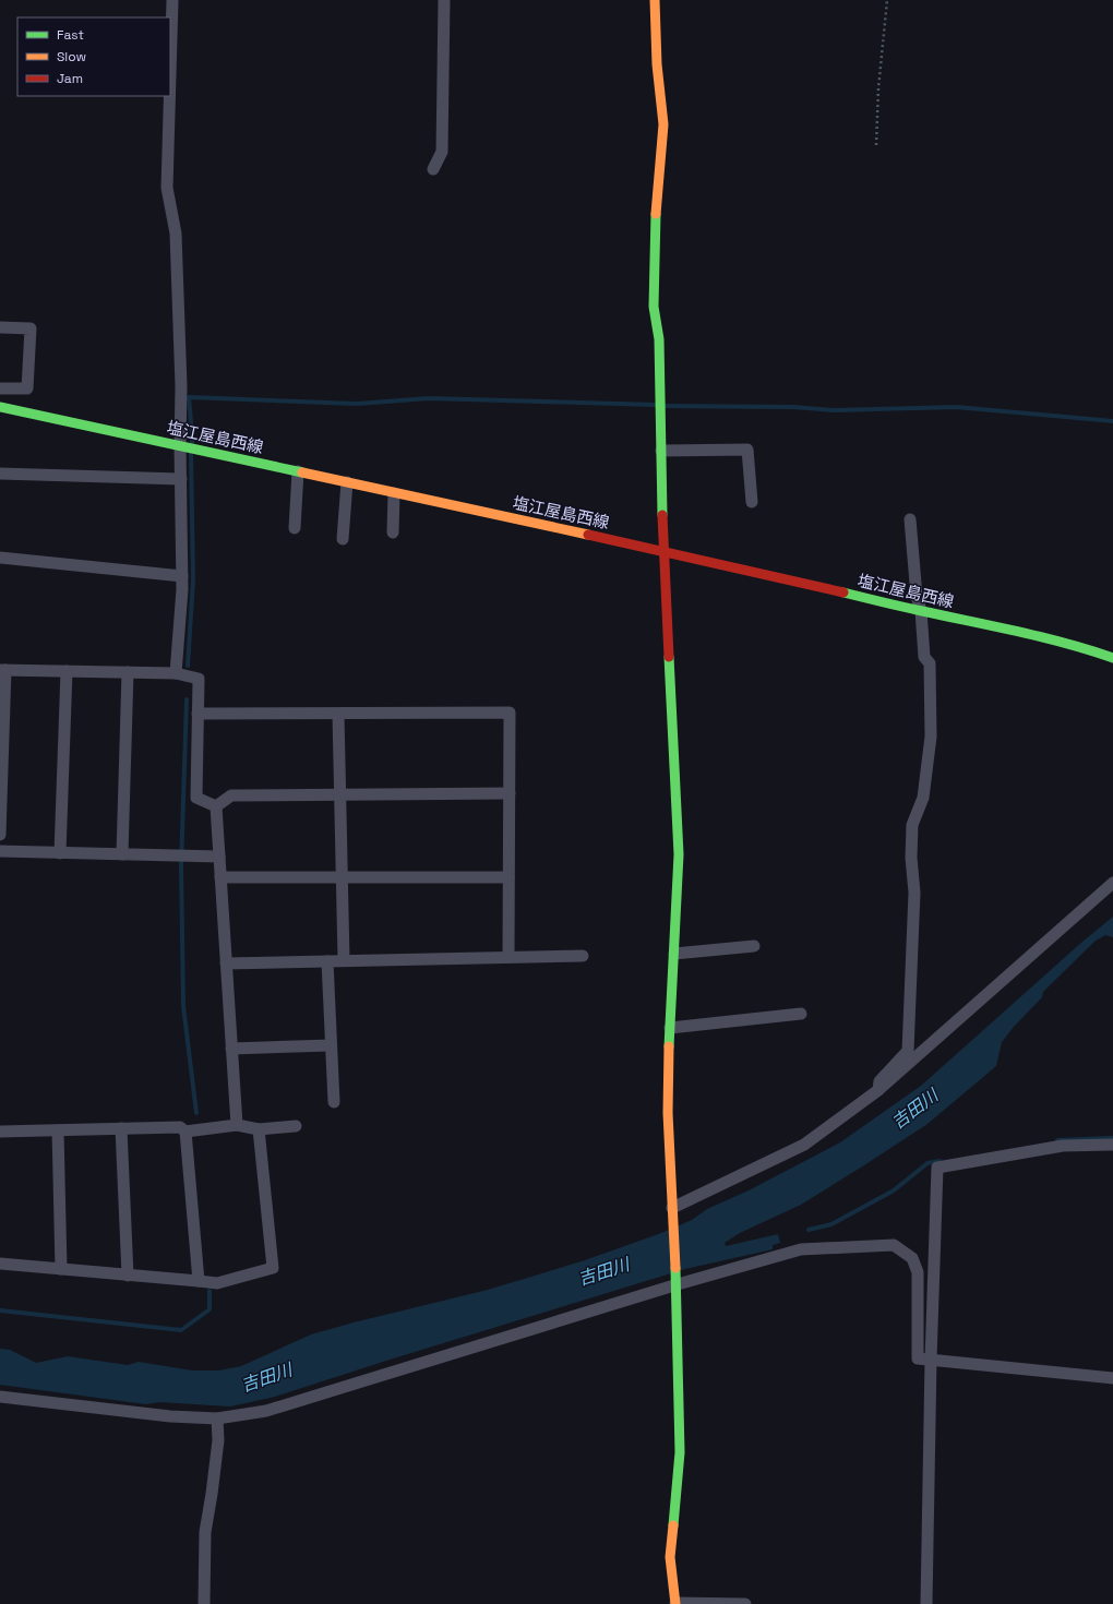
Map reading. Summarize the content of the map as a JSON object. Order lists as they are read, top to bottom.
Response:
{
  "streets": {
    "street": ["塩江屋島西線"]
  },
  "water": ["吉田川"],
  "legend": ["Fast", "Slow", "Jam"]
}
